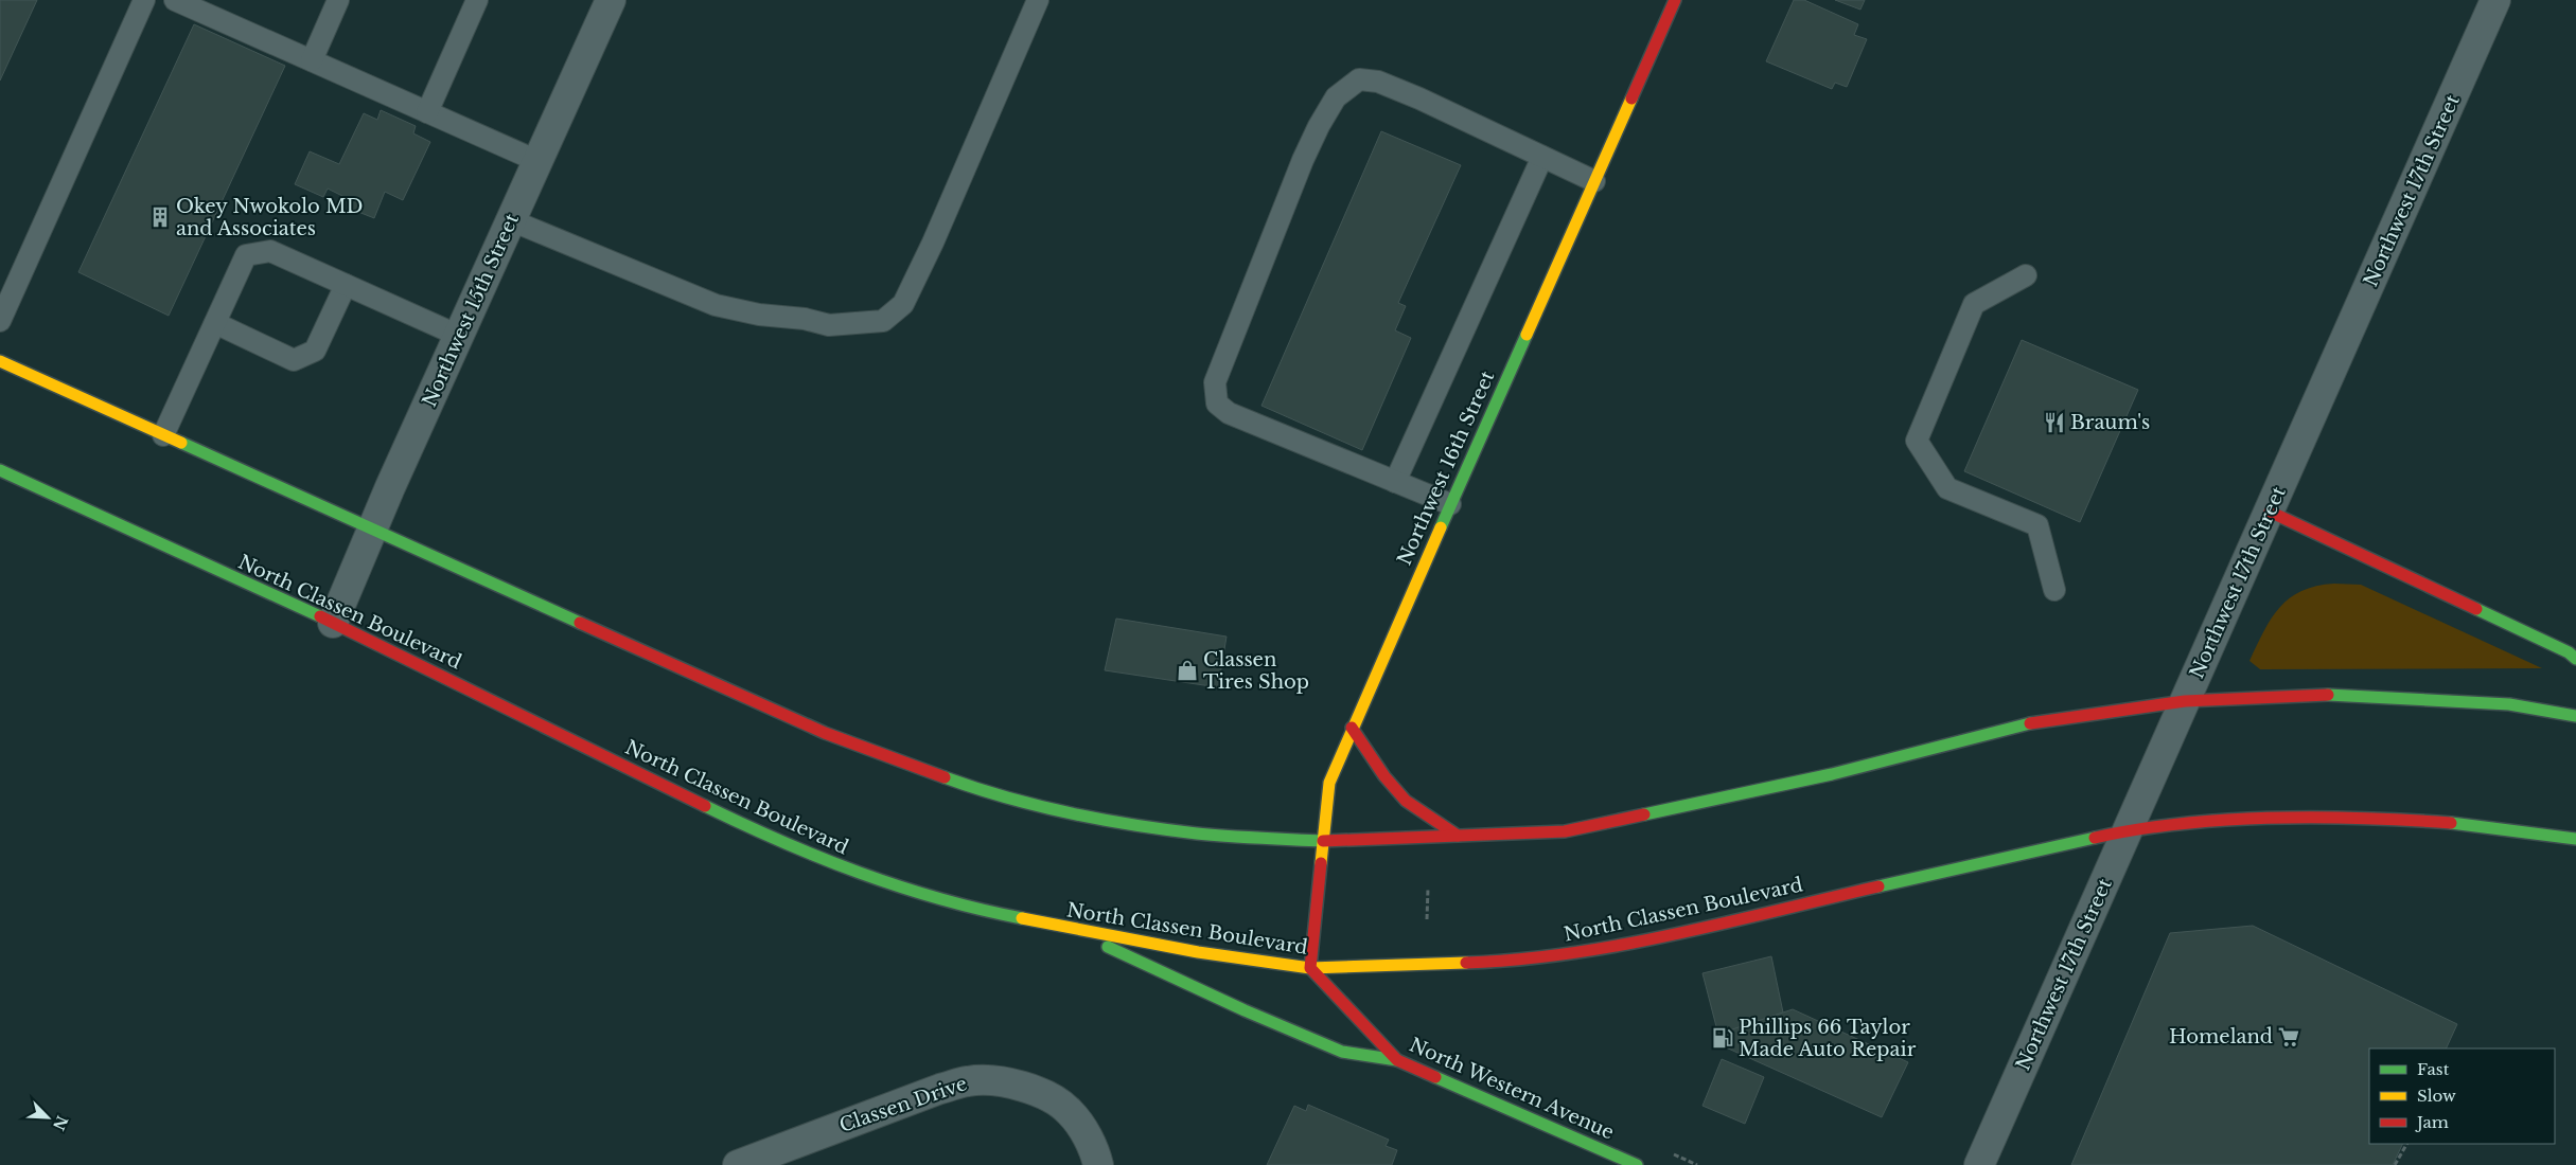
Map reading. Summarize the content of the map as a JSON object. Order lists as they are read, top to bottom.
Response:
{
  "streets": {
    "main road": ["Northwest 16th Street", "North Classen Boulevard", "North Western Avenue"],
    "street": ["Northwest 17th Street", "Northwest 15th Street", "Classen Drive"]
  },
  "crossings": [
    ["Northwest 17th Street", "North Classen Boulevard"],
    ["Northwest 15th Street", "North Classen Boulevard"],
    ["Northwest 16th Street", "North Classen Boulevard"],
    ["Northwest 16th Street", "North Western Avenue"],
    ["North Classen Boulevard", "North Western Avenue"]
  ],
  "places": {
    "building": ["Okey Nwokolo MD and Associates"],
    "restaurant": ["Braum's"],
    "shop": ["Classen Tires Shop"],
    "supermarket": ["Homeland"],
    "fuel station": ["Phillips 66 Taylor Made Auto Repair"]
  },
  "legend": ["Fast", "Slow", "Jam"],
  "north": "bottom right"
}
